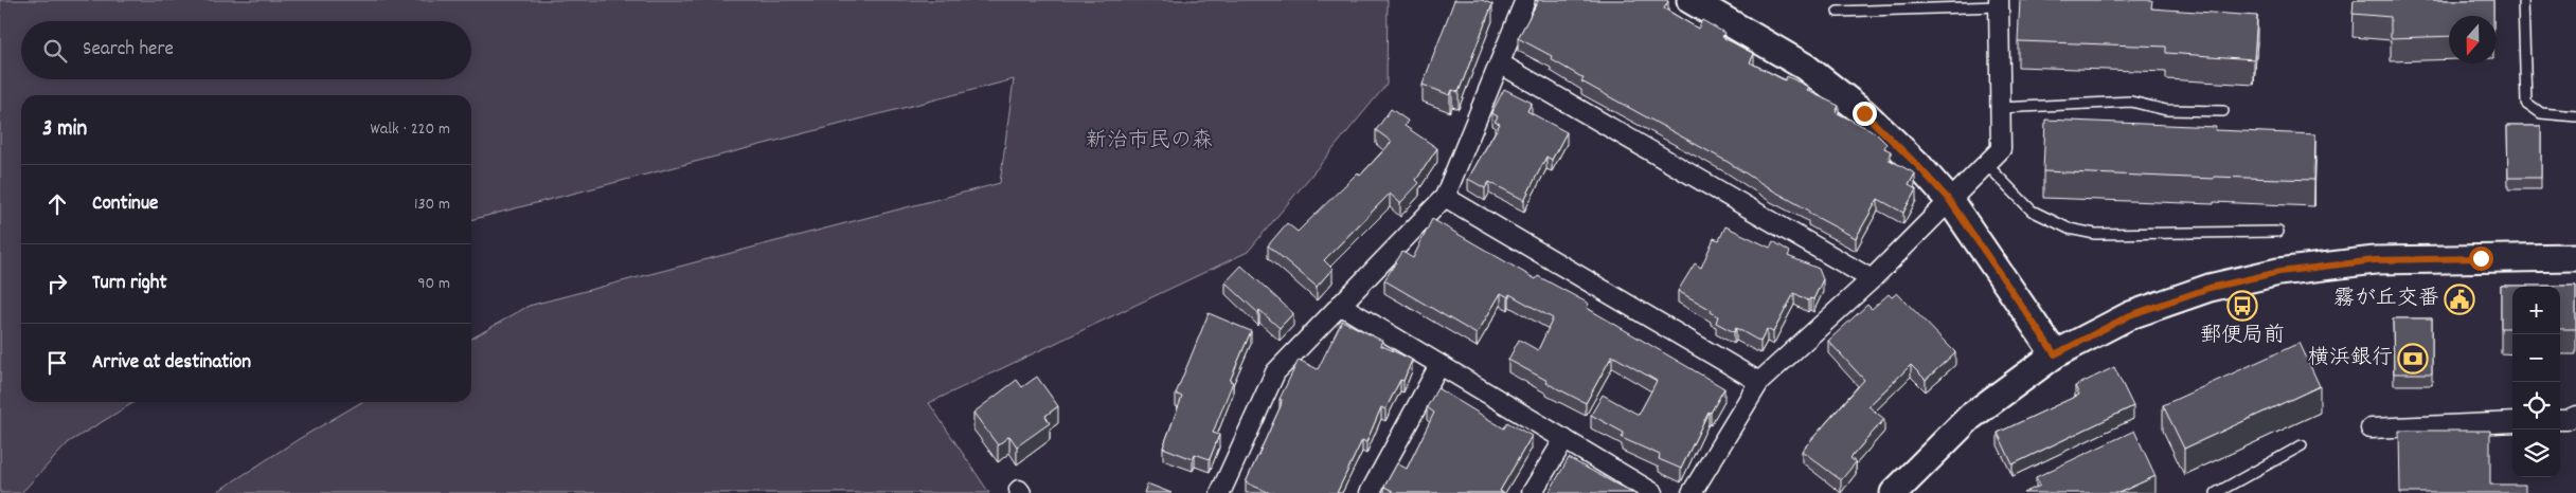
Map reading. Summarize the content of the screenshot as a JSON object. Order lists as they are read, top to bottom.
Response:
{
  "parks": ["新治市民の森"],
  "places": {
    "public building": ["霧が丘交番"],
    "bus stop": ["郵便局前"],
    "bank": ["横浜銀行"]
  },
  "north": "bottom",
  "page": {
    "search": "Search here",
    "heading": ["3 min", "Walk · 220 m"],
    "list": [
      ["Continue", "130 m"],
      ["Turn right", "90 m"],
      "Arrive at destination"
    ],
    "map_buttons": ["+", "−"]
  }
}
